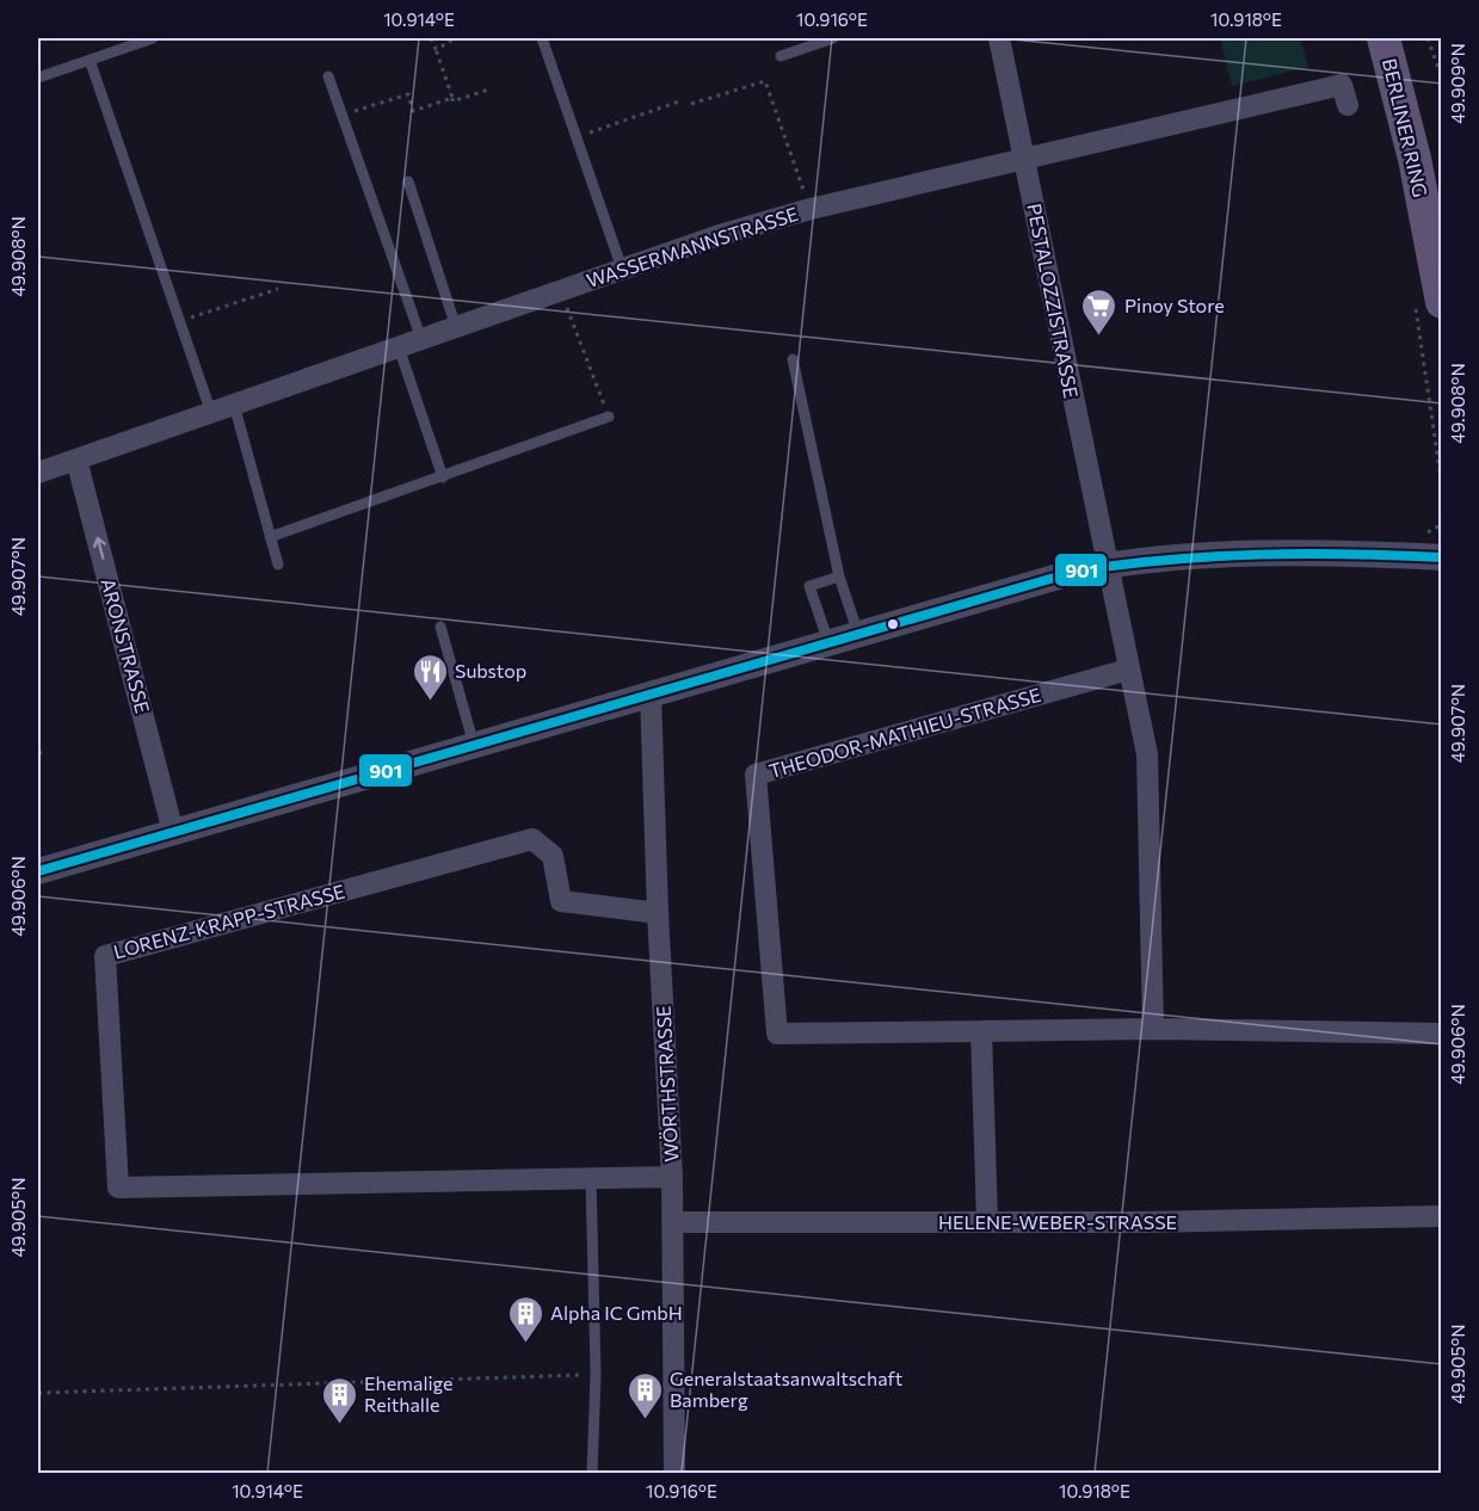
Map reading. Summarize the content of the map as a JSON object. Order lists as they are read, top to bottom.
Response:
{
  "streets": {
    "main road": ["BERLINER RING"],
    "street": [
      "WASSERMANNSTRASSE",
      "PESTALOZZISTRASSE",
      "ARONSTRASSE",
      "THEODOR-MATHIEU-STRASSE",
      "LORENZ-KRAPP-STRASSE",
      "WÖRTHSTRASSE",
      "HELENE-WEBER-STRASSE"
    ]
  },
  "crossings": [
    ["WASSERMANNSTRASSE", "PESTALOZZISTRASSE"],
    ["WASSERMANNSTRASSE", "ARONSTRASSE"],
    ["PESTALOZZISTRASSE", "THEODOR-MATHIEU-STRASSE"],
    ["LORENZ-KRAPP-STRASSE", "WÖRTHSTRASSE"],
    ["WÖRTHSTRASSE", "HELENE-WEBER-STRASSE"]
  ],
  "one_way": ["ARONSTRASSE"],
  "places": {
    "supermarket": ["Pinoy Store"],
    "restaurant": ["Substop"],
    "building": ["Alpha IC GmbH", "Generalstaatsanwaltschaft Bamberg", "Ehemalige Reithalle"]
  },
  "lines": ["transit line 901"],
  "coordinates": [
    "10.914°E",
    "10.916°E",
    "10.918°E",
    "49.909°N",
    "49.908°N",
    "49.907°N",
    "49.906°N",
    "49.905°N"
  ]
}
